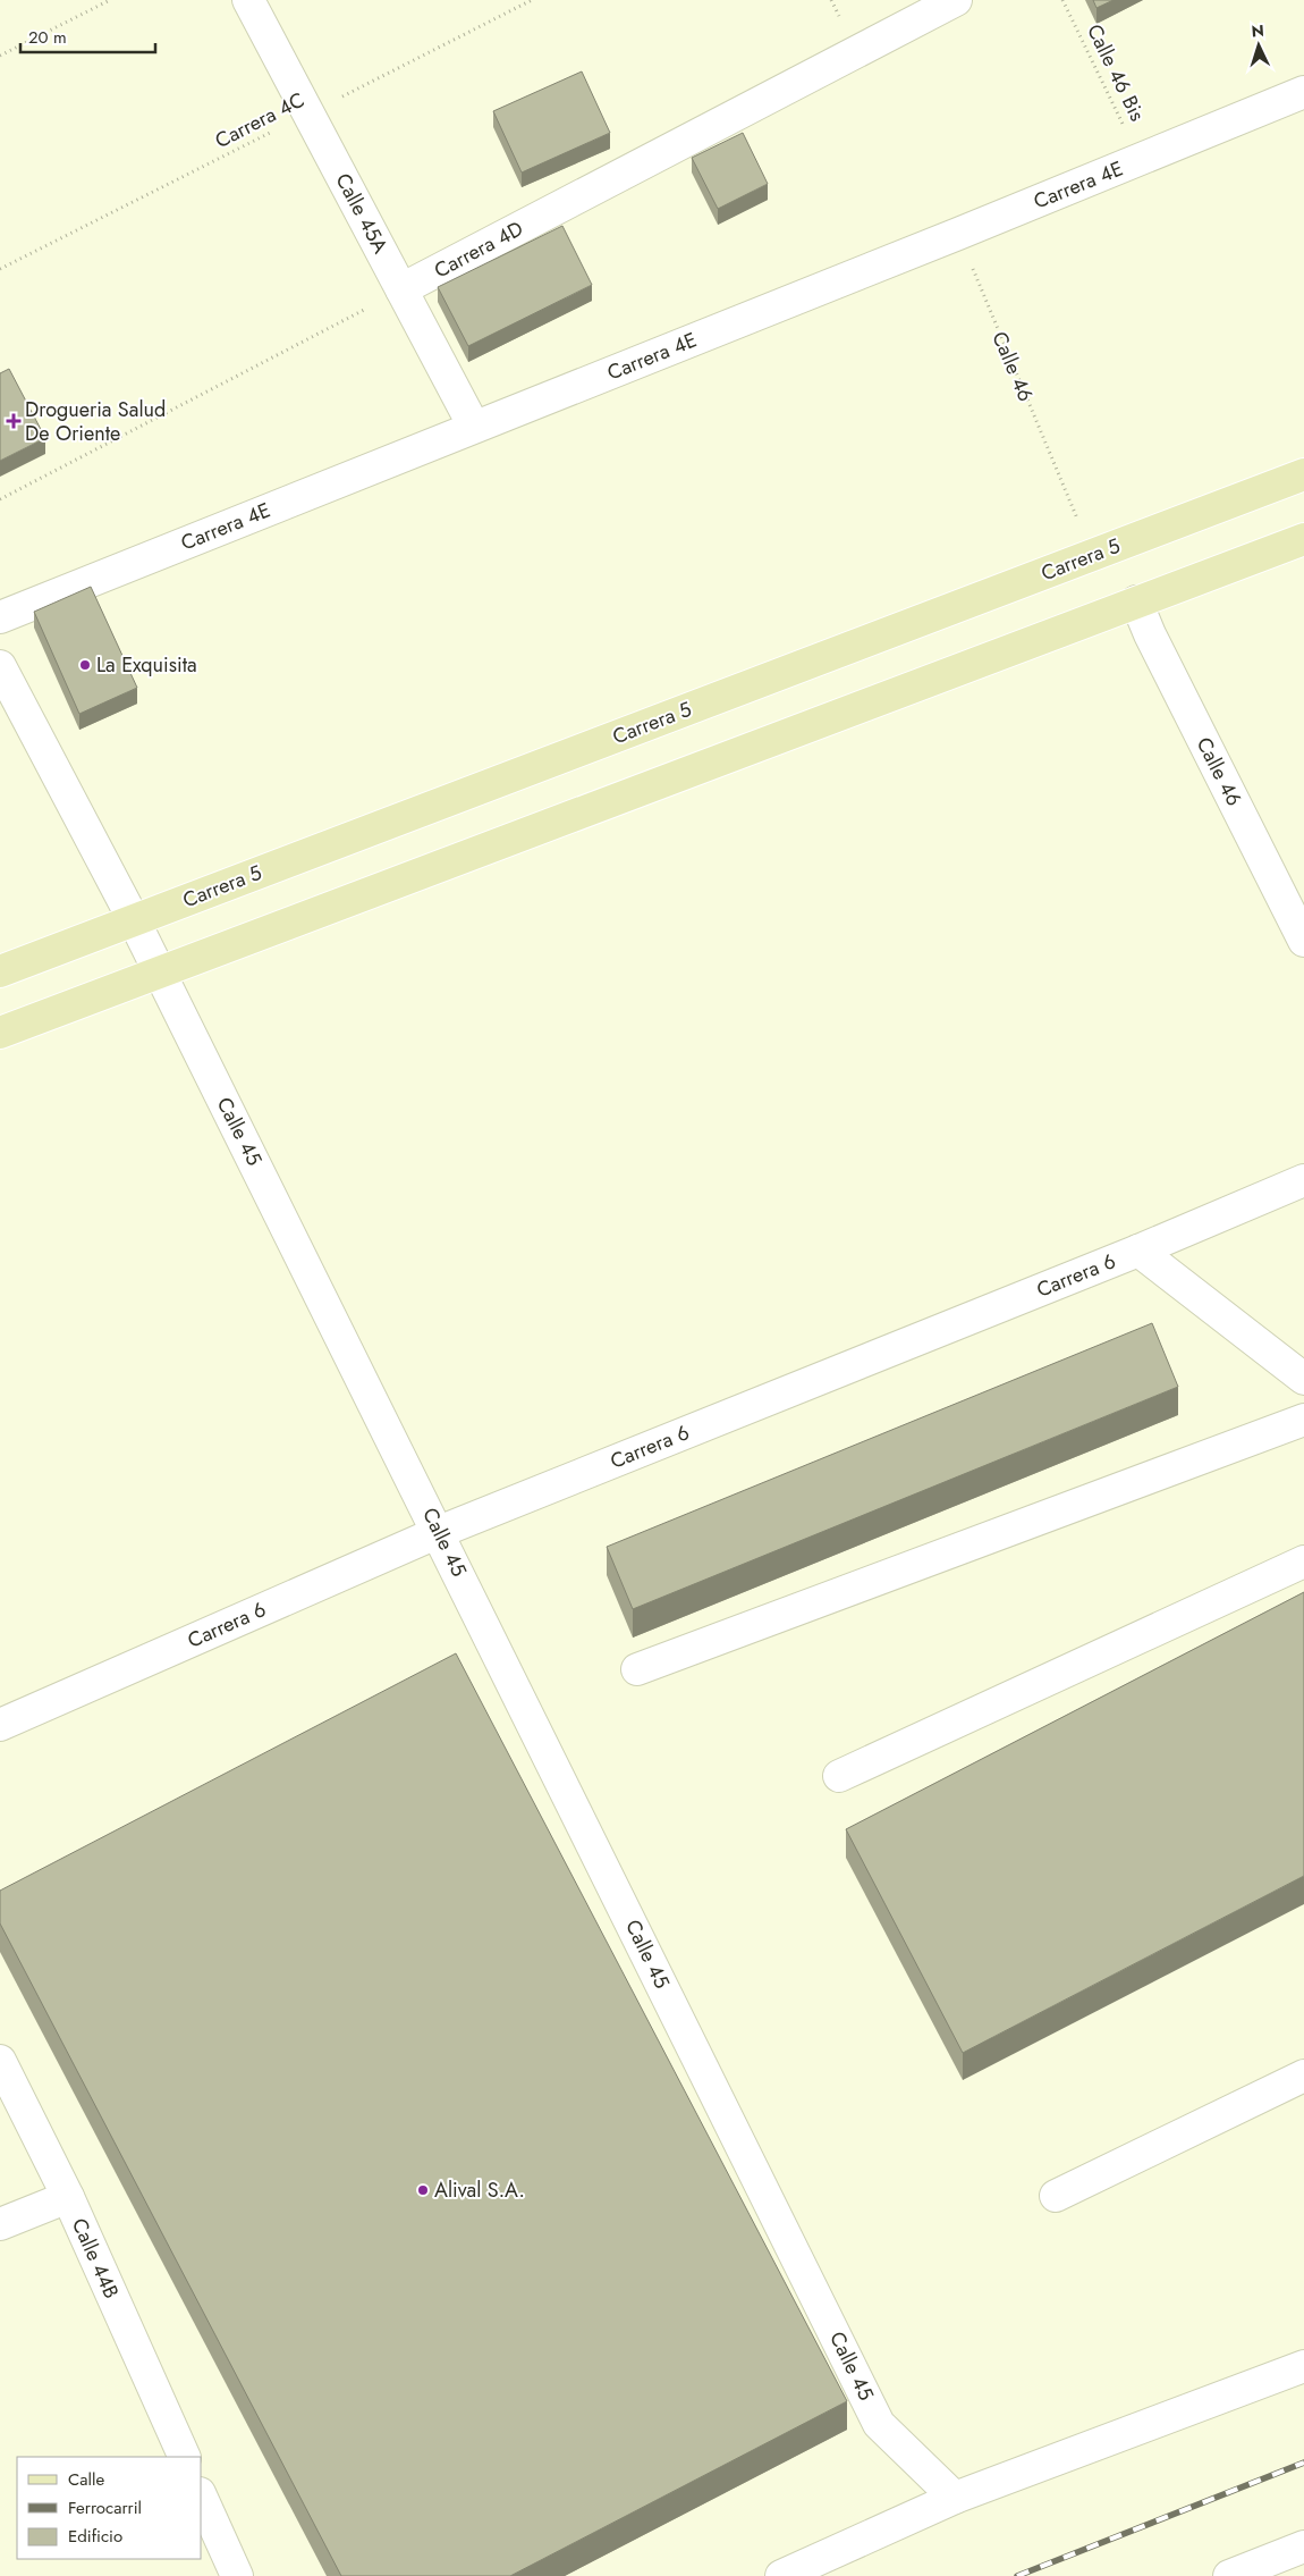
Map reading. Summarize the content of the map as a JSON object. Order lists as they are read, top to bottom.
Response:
{
  "streets": {
    "main road": ["Carrera 5"],
    "street": [
      "Carrera 4E",
      "Calle 45A",
      "Carrera 4D",
      "Calle 46",
      "Calle 45",
      "Carrera 6",
      "Calle 44B"
    ],
    "path": ["Calle 46 Bis", "Carrera 4C"]
  },
  "crossings": [
    ["Calle 46 Bis", "Carrera 4E"],
    ["Carrera 4C", "Calle 45A"],
    ["Carrera 4E", "Calle 45A"],
    ["Carrera 4E", "Calle 46"],
    ["Calle 45A", "Carrera 4D"],
    ["Carrera 5", "Calle 45"],
    ["Calle 45", "Carrera 6"]
  ],
  "places": {
    "health": ["Drogueria Salud De Oriente"],
    "other": ["La Exquisita", "Alival S.A."]
  },
  "legend": ["Calle", "Ferrocarril", "Edificio"],
  "scale_bar": "20 m",
  "north": "top"
}
